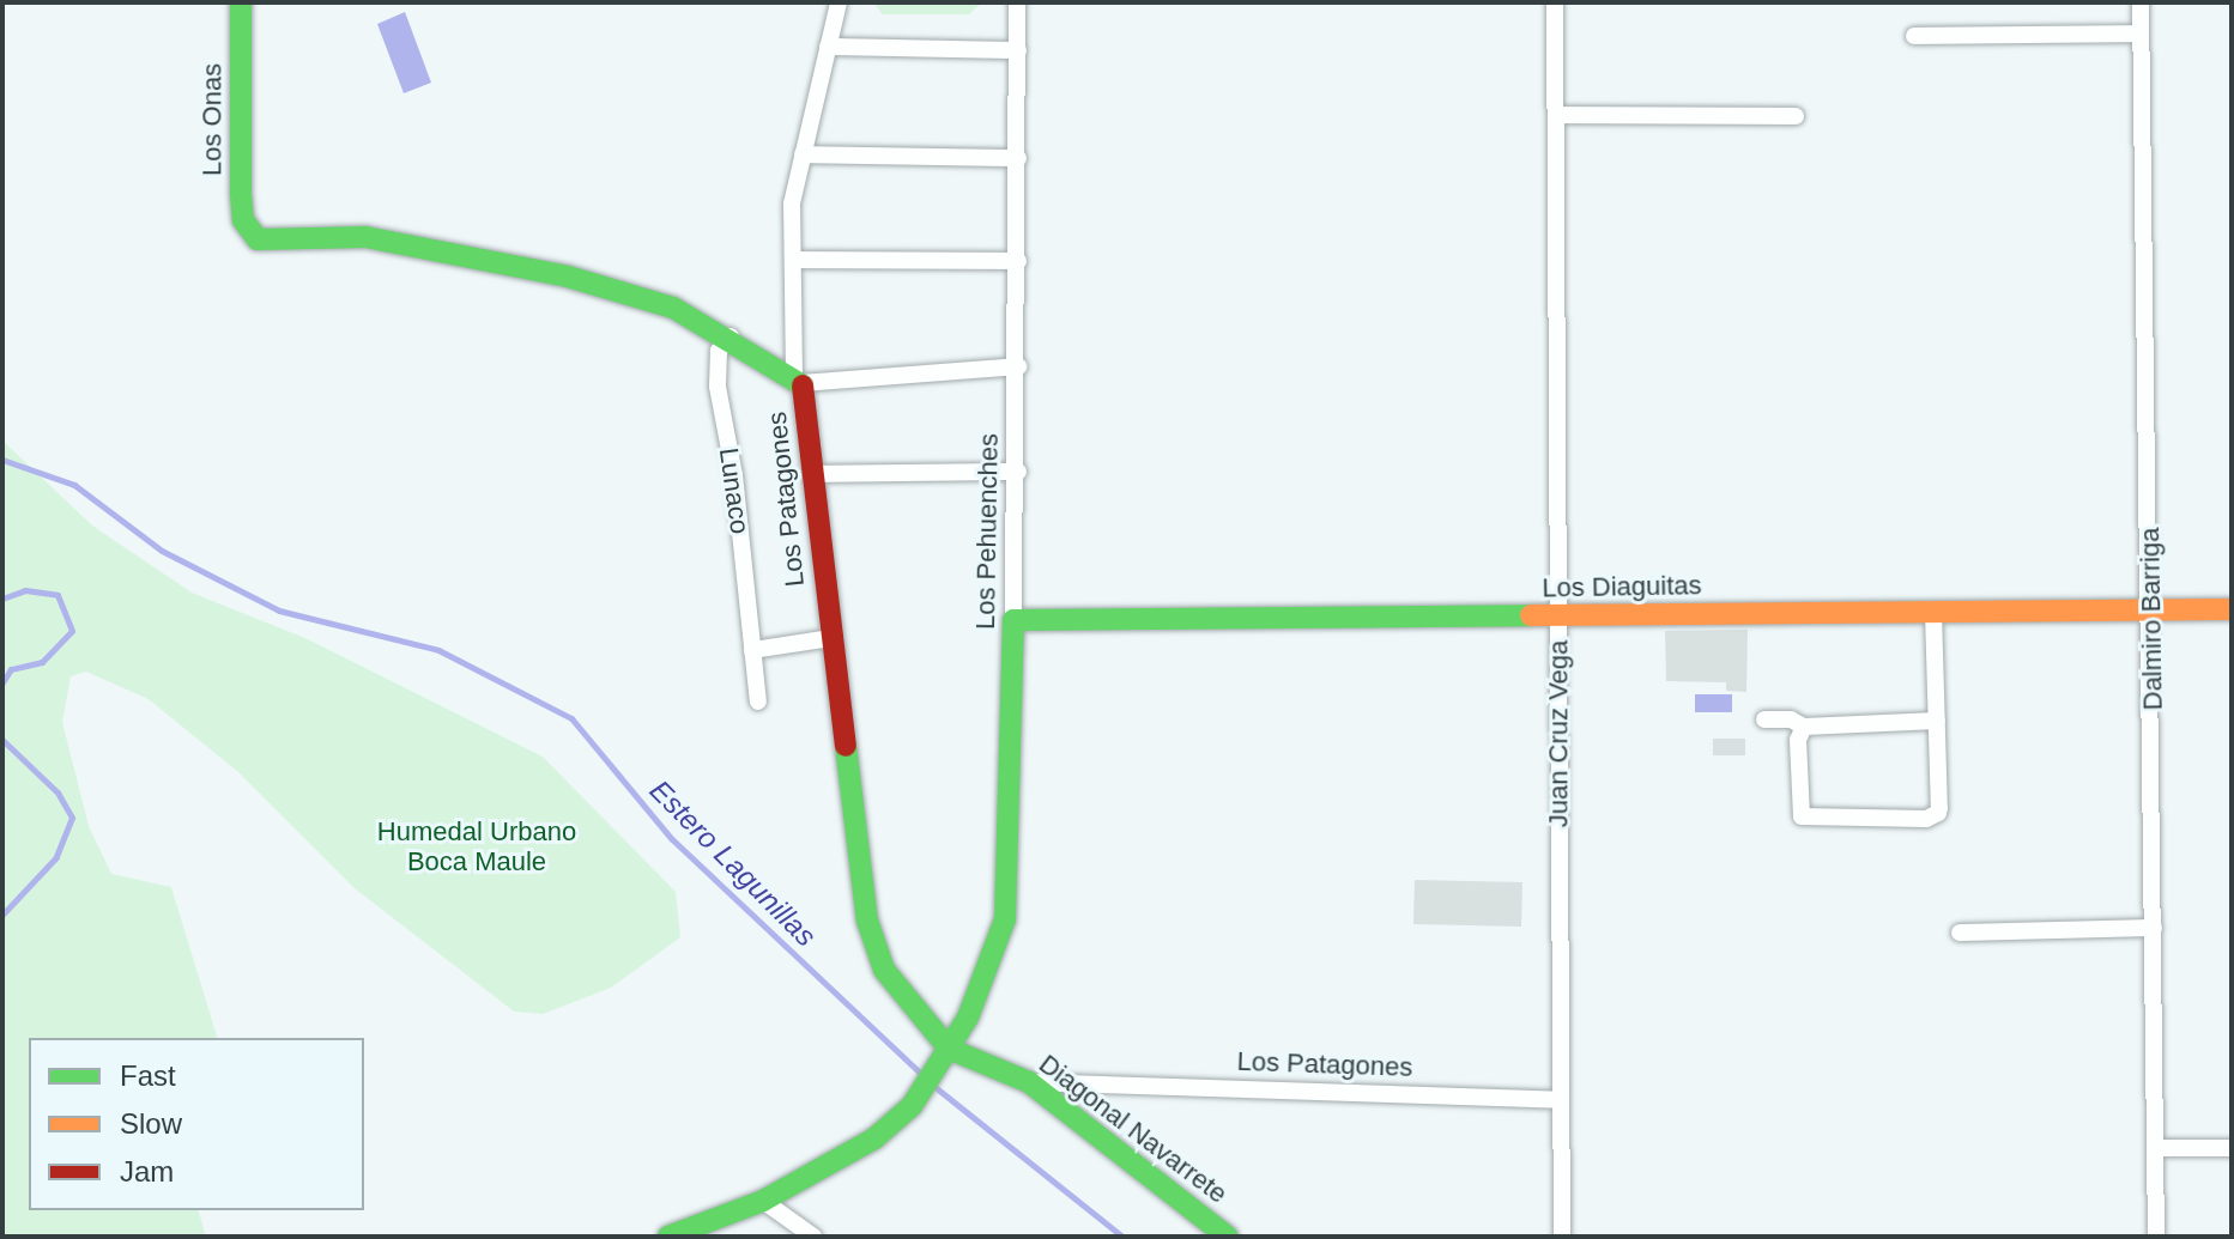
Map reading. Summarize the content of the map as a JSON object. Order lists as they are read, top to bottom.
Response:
{
  "streets": {
    "street": [
      "Los Onas",
      "Lunaco",
      "Los Patagones",
      "Los Pehuenches",
      "Los Diaguitas",
      "Dalmiro Barriga",
      "Juan Cruz Vega",
      "Diagonal Navarrete"
    ]
  },
  "crossings": [
    ["Los Onas", "Los Patagones"],
    ["Lunaco", "Los Patagones"],
    ["Los Patagones", "Los Pehuenches"],
    ["Los Patagones", "Juan Cruz Vega"],
    ["Los Patagones", "Diagonal Navarrete"],
    ["Los Pehuenches", "Los Diaguitas"],
    ["Los Pehuenches", "Diagonal Navarrete"],
    ["Los Diaguitas", "Dalmiro Barriga"],
    ["Los Diaguitas", "Juan Cruz Vega"]
  ],
  "water": ["Estero Lagunillas"],
  "parks": ["Humedal Urbano Boca Maule"],
  "legend": ["Fast", "Slow", "Jam"]
}
